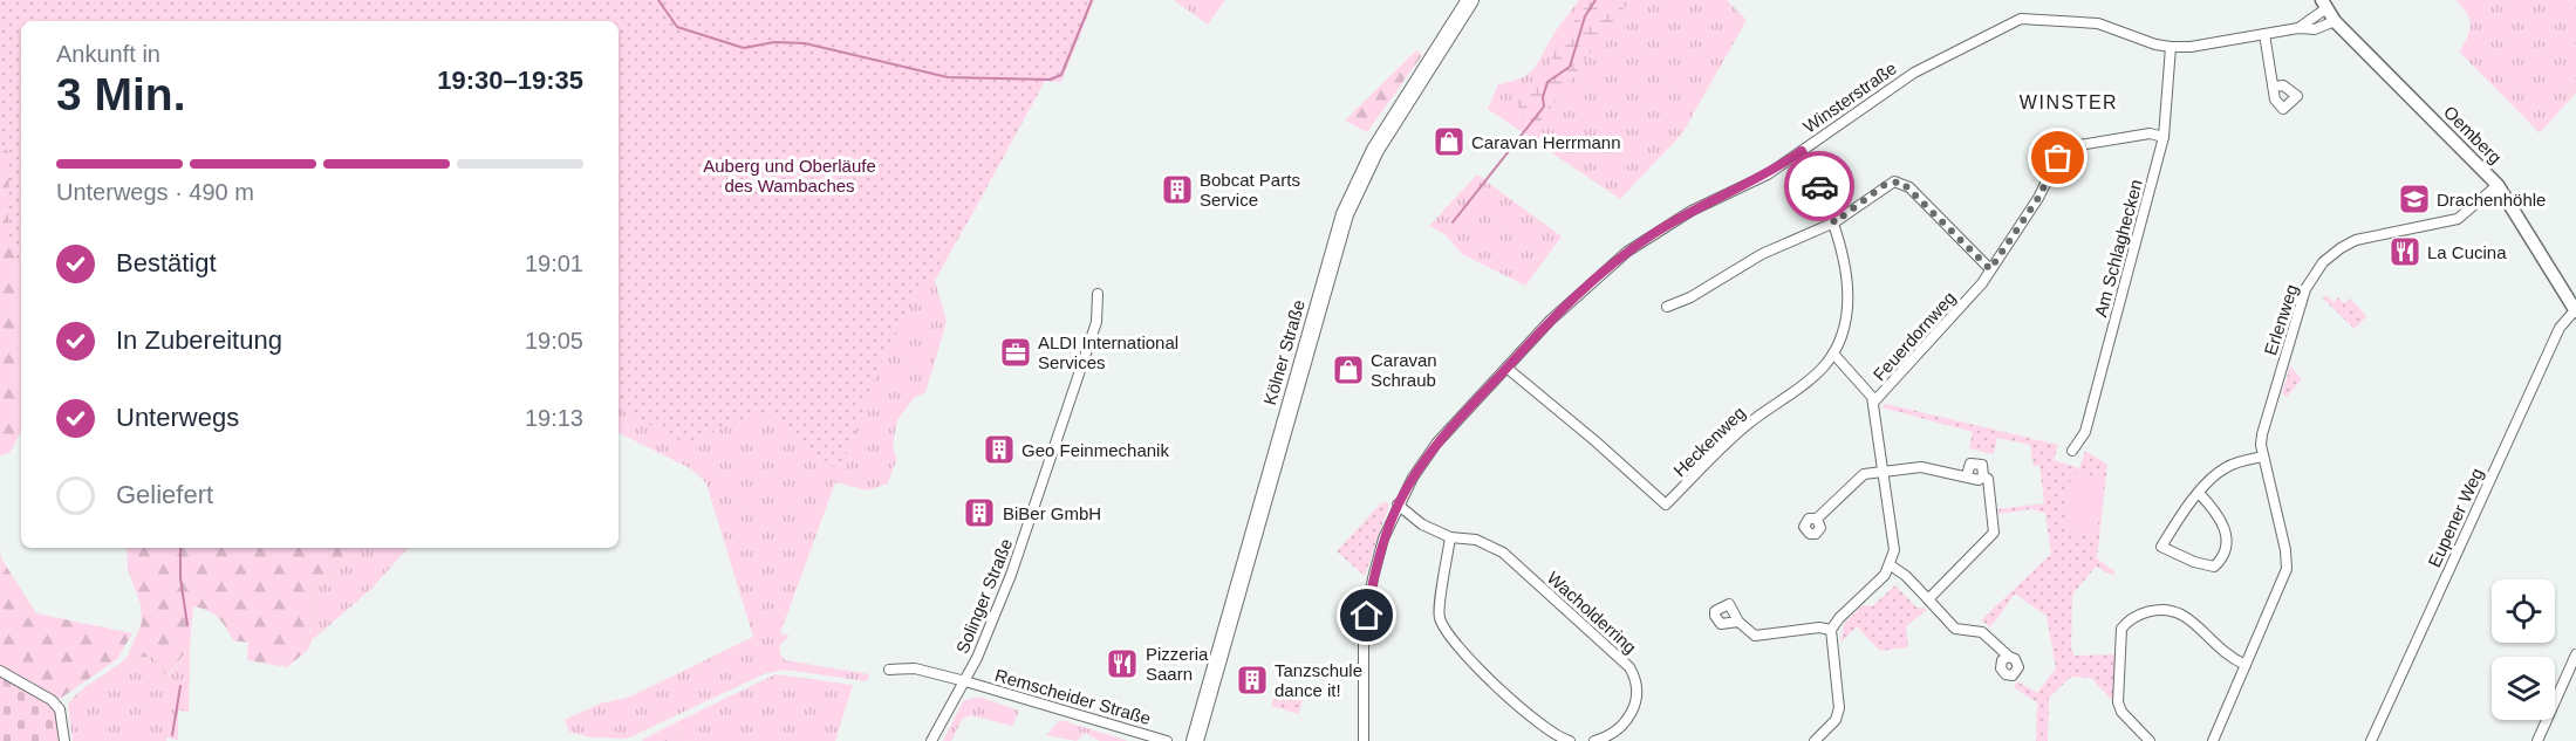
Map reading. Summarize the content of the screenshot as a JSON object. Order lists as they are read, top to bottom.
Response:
{
  "streets": {
    "main road": ["Kölner Straße"],
    "street": [
      "Winsterstraße",
      "Oemberg",
      "Am Schlaghecken",
      "Erlenweg",
      "Feuerdornweg",
      "Heckenweg",
      "Eupener Weg",
      "Solinger Straße",
      "Wacholderring",
      "Remscheider Straße"
    ]
  },
  "crossings": [
    ["Winsterstraße", "Oemberg"],
    ["Winsterstraße", "Am Schlaghecken"],
    ["Winsterstraße", "Heckenweg"],
    ["Winsterstraße", "Wacholderring"],
    ["Oemberg", "Erlenweg"],
    ["Oemberg", "Eupener Weg"],
    ["Am Schlaghecken", "Feuerdornweg"],
    ["Feuerdornweg", "Heckenweg"],
    ["Solinger Straße", "Remscheider Straße"]
  ],
  "districts": ["WINSTER"],
  "parks": ["Auberg und Oberläufe des Wambaches"],
  "places": {
    "shop": ["Caravan Herrmann", "Caravan Schraub"],
    "building": [
      "Bobcat Parts Service",
      "Geo Feinmechanik",
      "BiBer GmbH",
      "Tanzschule dance it!"
    ],
    "school or university": ["Drachenhöhle"],
    "restaurant": ["La Cucina", "Pizzeria Saarn"],
    "office": ["ALDI International Services"]
  },
  "page": {
    "heading": ["3 Min.", "Ankunft in", "19:30–19:35"],
    "bar": "Unterwegs · 490 m",
    "list": [
      ["Bestätigt", "19:01"],
      ["In Zubereitung", "19:05"],
      ["Unterwegs", "19:13"],
      "Geliefert"
    ]
  }
}
